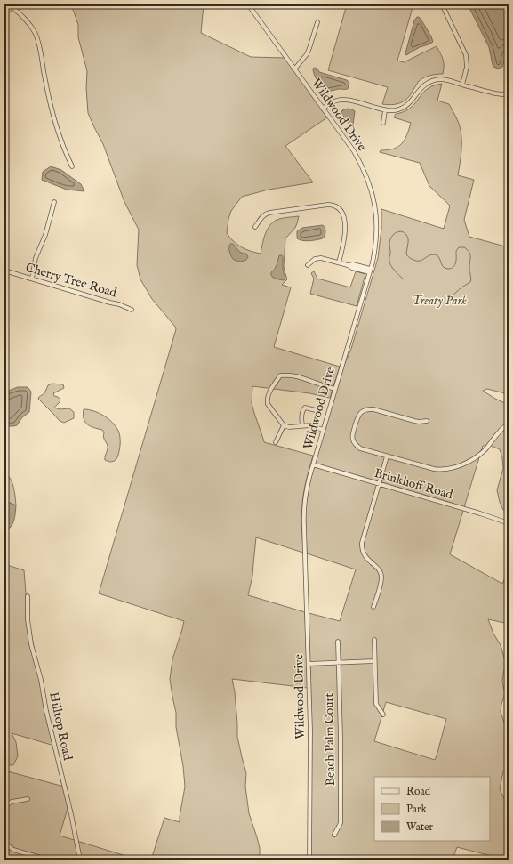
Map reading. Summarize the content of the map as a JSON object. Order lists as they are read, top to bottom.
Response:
{
  "streets": {
    "street": [
      "Wildwood Drive",
      "Cherry Tree Road",
      "Brinkhoff Road",
      "Hilltop Road",
      "Beach Palm Court"
    ]
  },
  "crossings": [
    ["Wildwood Drive", "Brinkhoff Road"]
  ],
  "parks": ["Treaty Park"],
  "legend": ["Road", "Park", "Water"]
}
